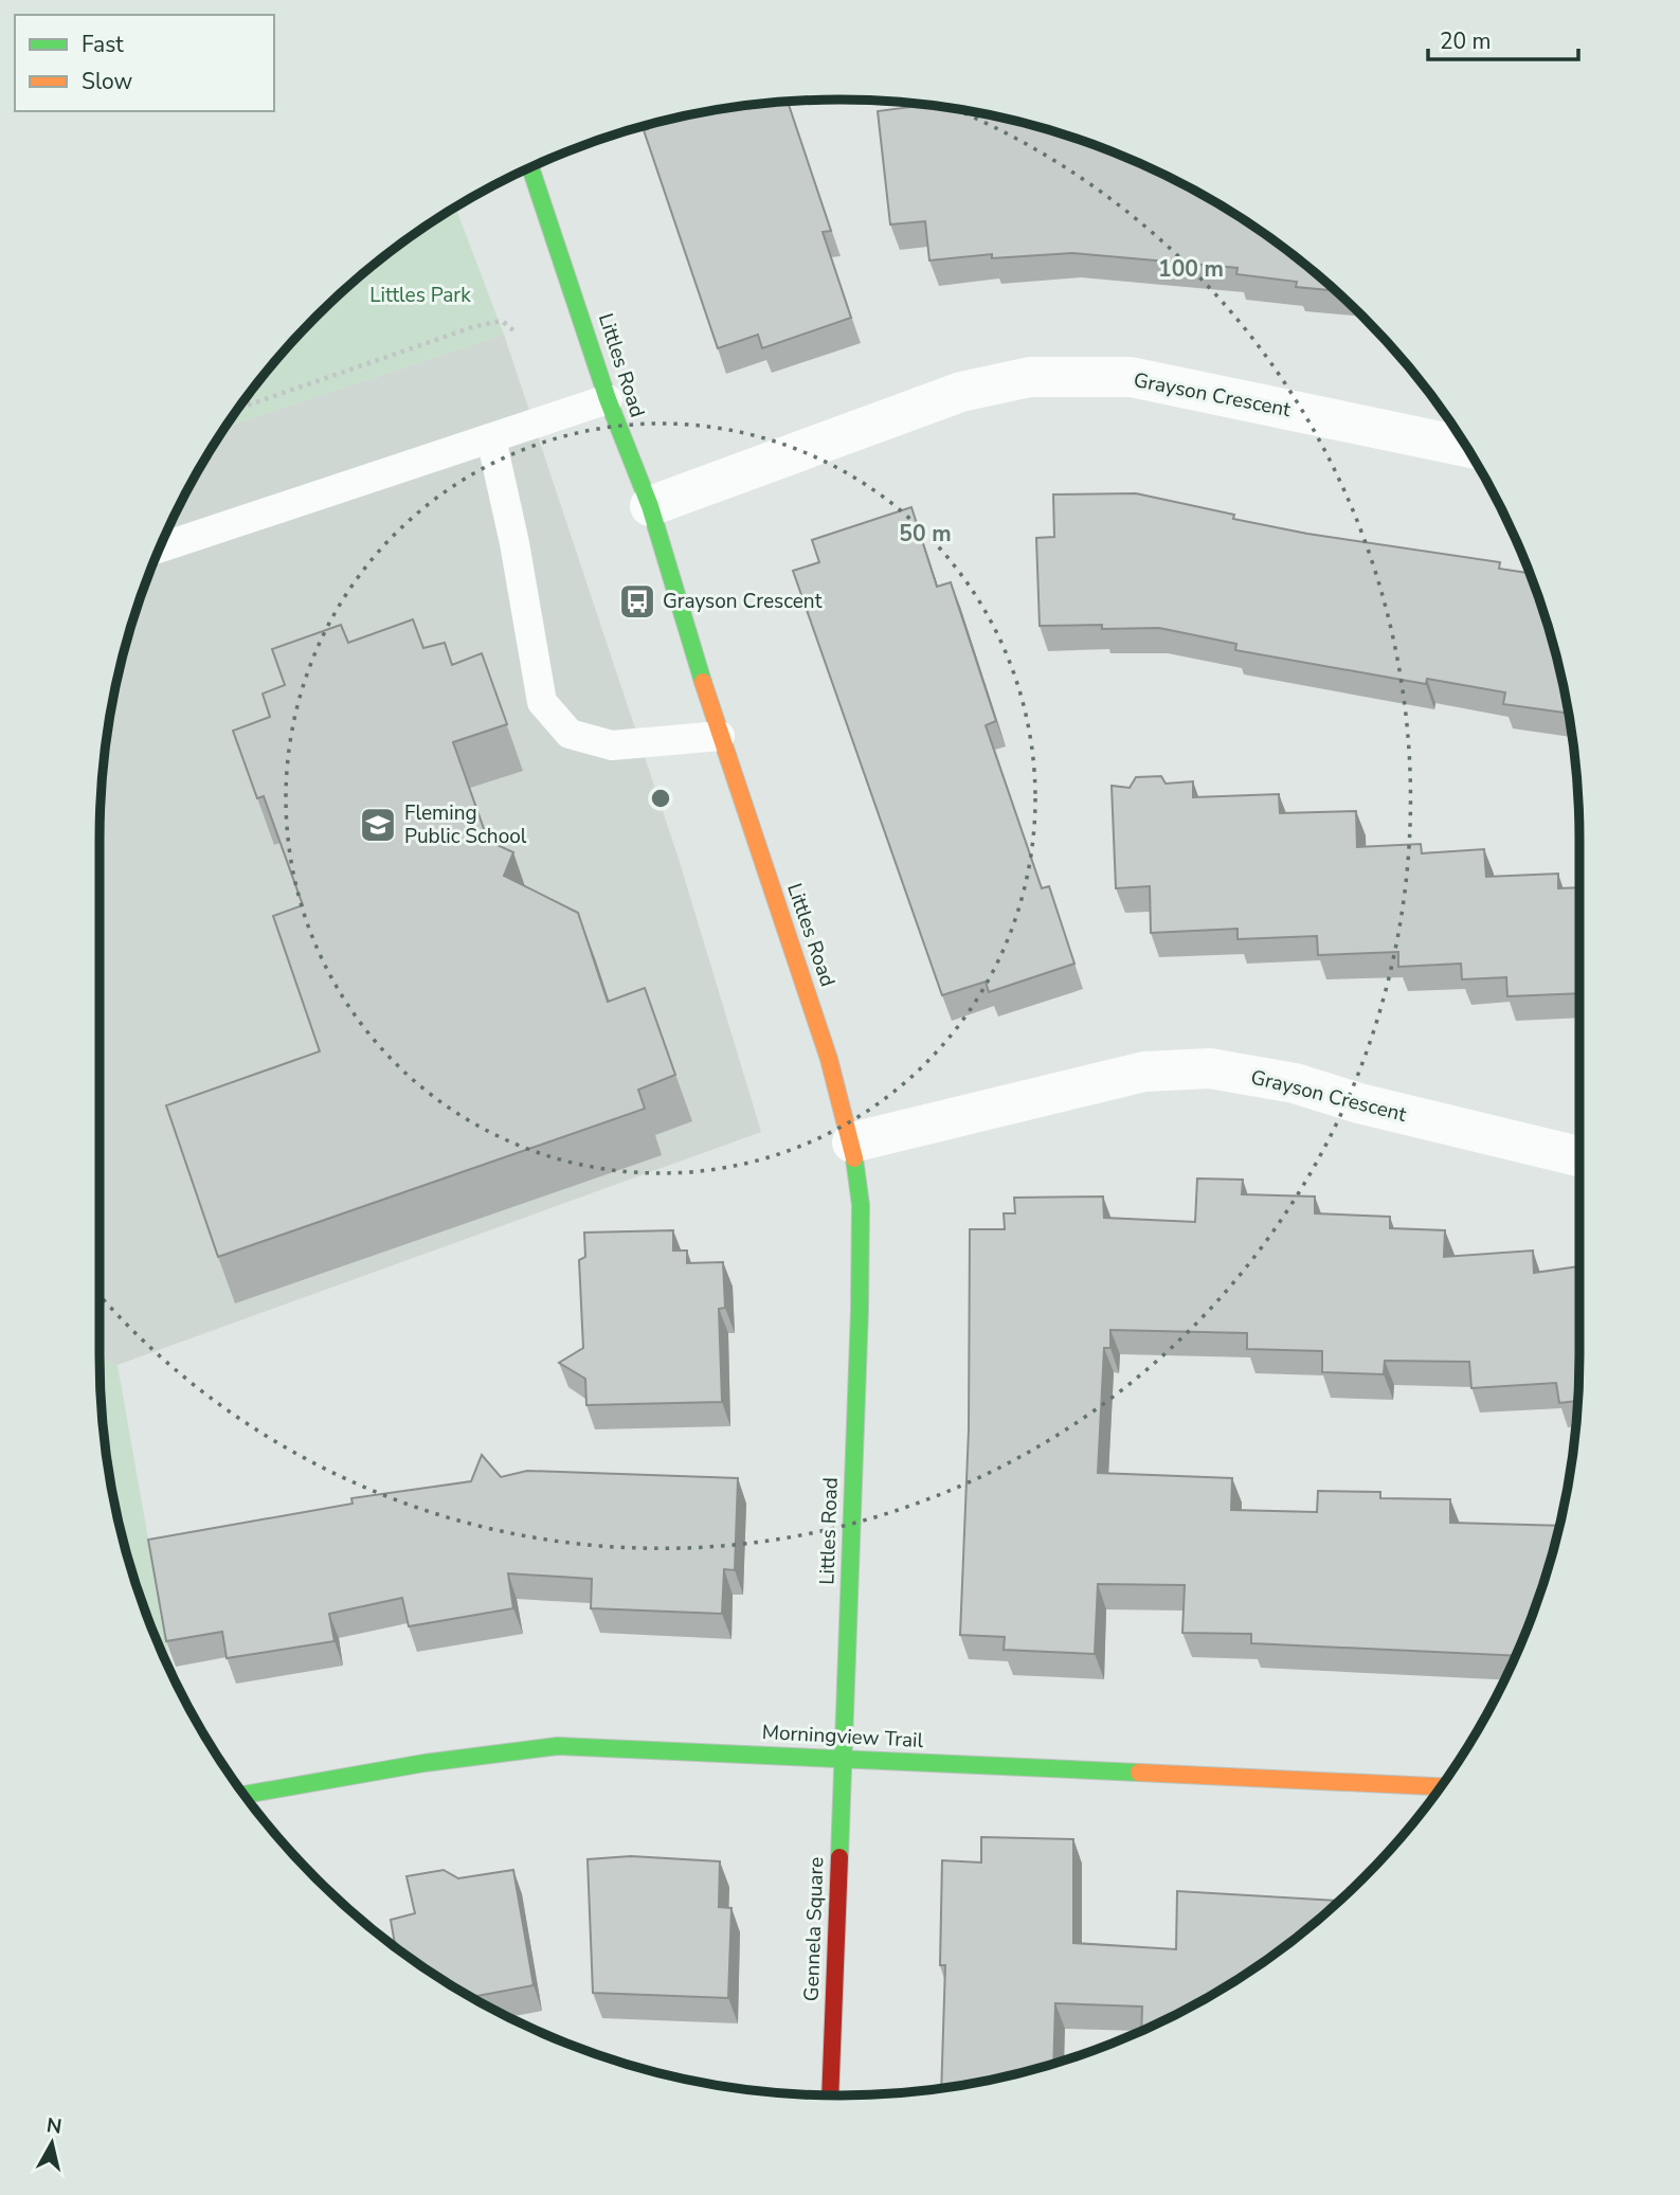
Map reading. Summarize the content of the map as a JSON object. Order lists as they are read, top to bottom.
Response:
{
  "streets": {
    "street": [
      "Littles Road",
      "Grayson Crescent",
      "Morningview Trail",
      "Gennela Square"
    ]
  },
  "crossings": [
    ["Littles Road", "Grayson Crescent"],
    ["Littles Road", "Morningview Trail"],
    ["Littles Road", "Gennela Square"],
    ["Morningview Trail", "Gennela Square"]
  ],
  "parks": ["Littles Park"],
  "places": {
    "bus stop": ["Grayson Crescent"],
    "school or university": ["Fleming Public School"]
  },
  "legend": ["Fast", "Slow"],
  "scale_bar": "20 m",
  "north": "top",
  "rings": ["100 m", "50 m"]
}
